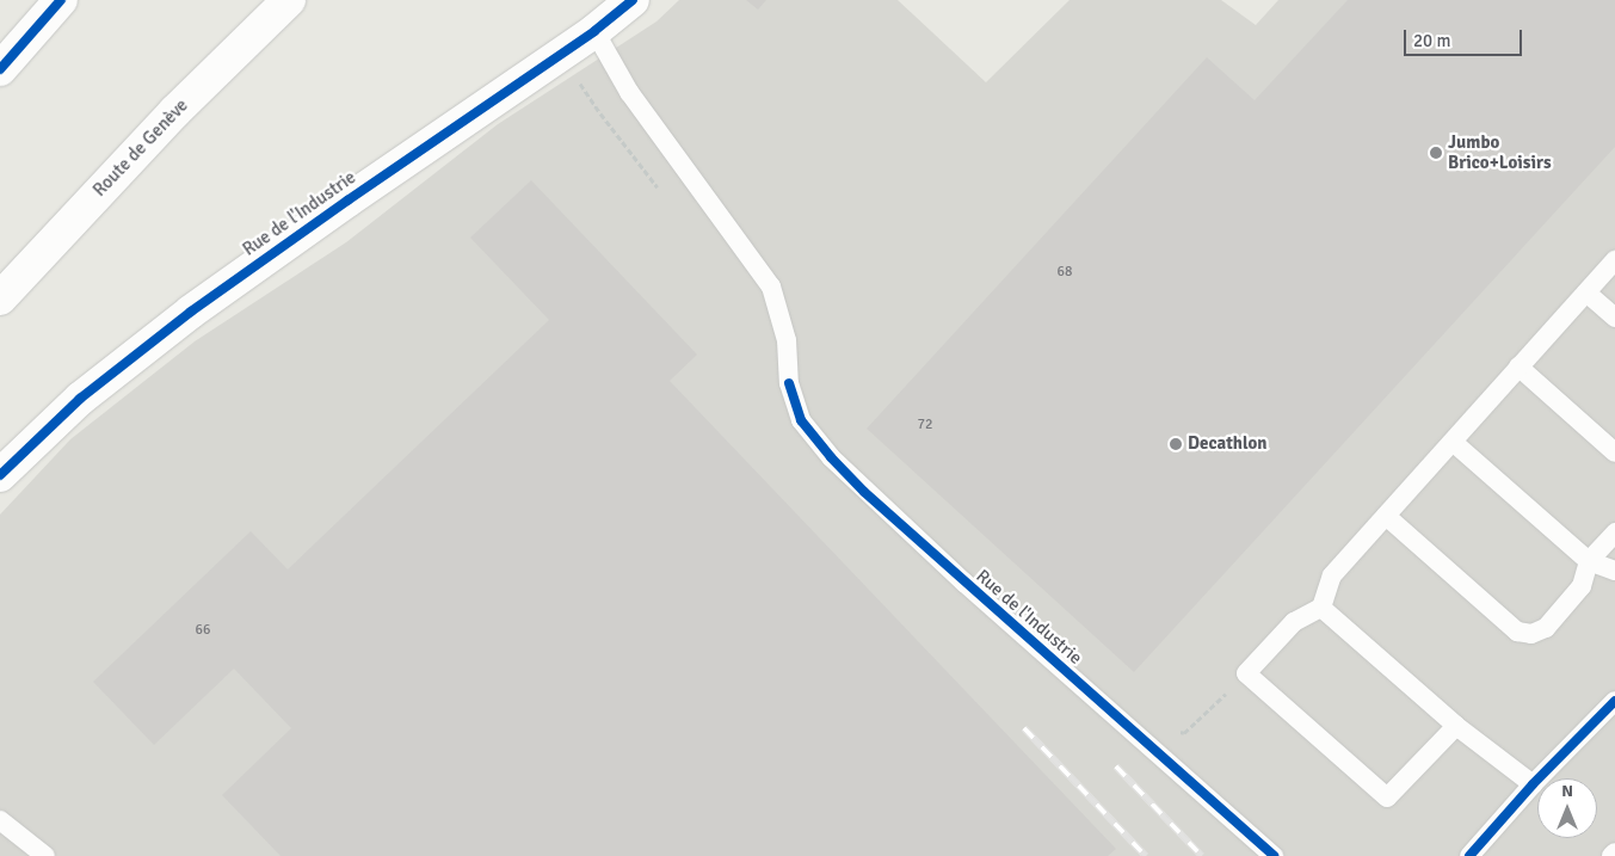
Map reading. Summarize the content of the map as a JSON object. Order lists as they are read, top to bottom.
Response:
{
  "streets": {
    "street": ["Route de Genève", "Rue de l'Industrie"]
  },
  "places": ["Jumbo Brico+Loisirs", "Decathlon"],
  "house_numbers": ["68", "72", "66"],
  "scale_bar": "20 m",
  "north": "top"
}
